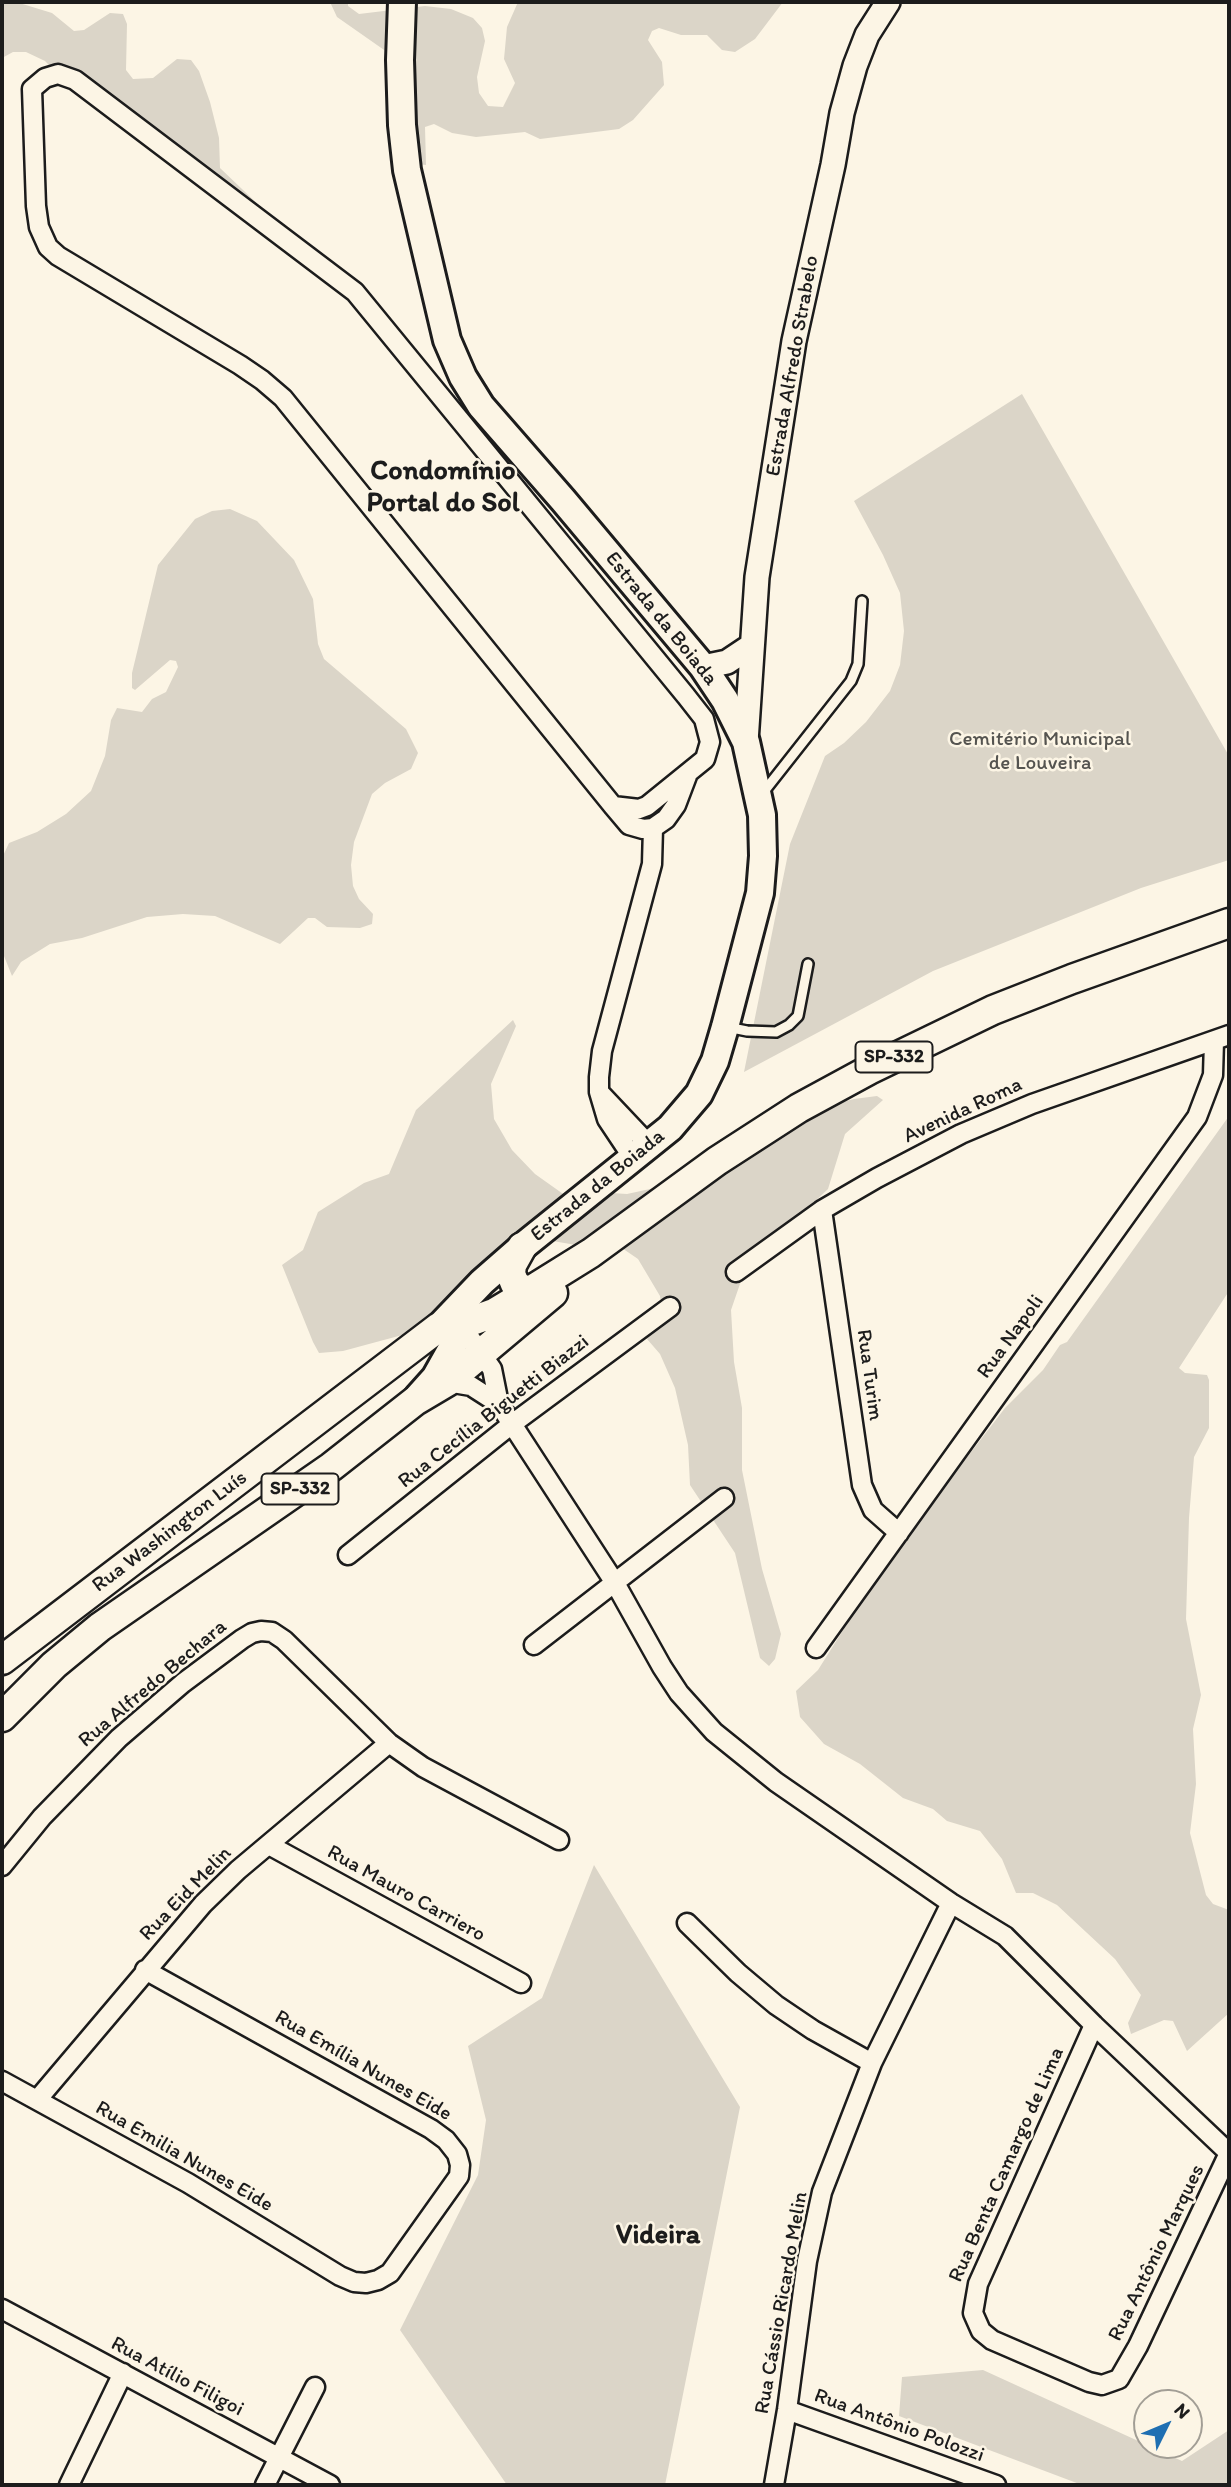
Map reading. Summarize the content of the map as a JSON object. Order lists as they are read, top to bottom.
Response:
{
  "streets": {
    "main road": ["Estrada da Boiada", "SP-332", "Rua Washington Luís"],
    "street": [
      "Estrada Alfredo Strabelo",
      "Avenida Roma",
      "Rua Napoli",
      "Rua Turim",
      "Rua Cecília Biguetti Biazzi",
      "Rua Alfredo Bechara",
      "Rua Eid Melin",
      "Rua Mauro Carriero",
      "Rua Emília Nunes Eide",
      "Rua Emilia Nunes Eide",
      "Rua Benta Camargo de Lima",
      "Rua Antônio Marques",
      "Rua Cássio Ricardo Melin",
      "Rua Atílio Filigoi",
      "Rua Antônio Polozzi"
    ]
  },
  "crossings": [
    ["Estrada Alfredo Strabelo", "Estrada da Boiada"],
    ["Estrada da Boiada", "SP-332"],
    ["Estrada da Boiada", "Rua Washington Luís"],
    ["SP-332", "Rua Washington Luís"],
    ["Avenida Roma", "Rua Napoli"],
    ["Avenida Roma", "Rua Turim"],
    ["Rua Napoli", "Rua Turim"],
    ["Rua Alfredo Bechara", "Rua Eid Melin"],
    ["Rua Eid Melin", "Rua Mauro Carriero"],
    ["Rua Eid Melin", "Rua Emília Nunes Eide"],
    ["Rua Eid Melin", "Rua Emilia Nunes Eide"],
    ["Rua Emília Nunes Eide", "Rua Emilia Nunes Eide"],
    ["Rua Benta Camargo de Lima", "Rua Antônio Marques"],
    ["Rua Cássio Ricardo Melin", "Rua Antônio Polozzi"]
  ],
  "districts": ["Condomínio Portal do Sol", "Videira"],
  "parks": ["Cemitério Municipal de Louveira"],
  "north": "top right"
}
